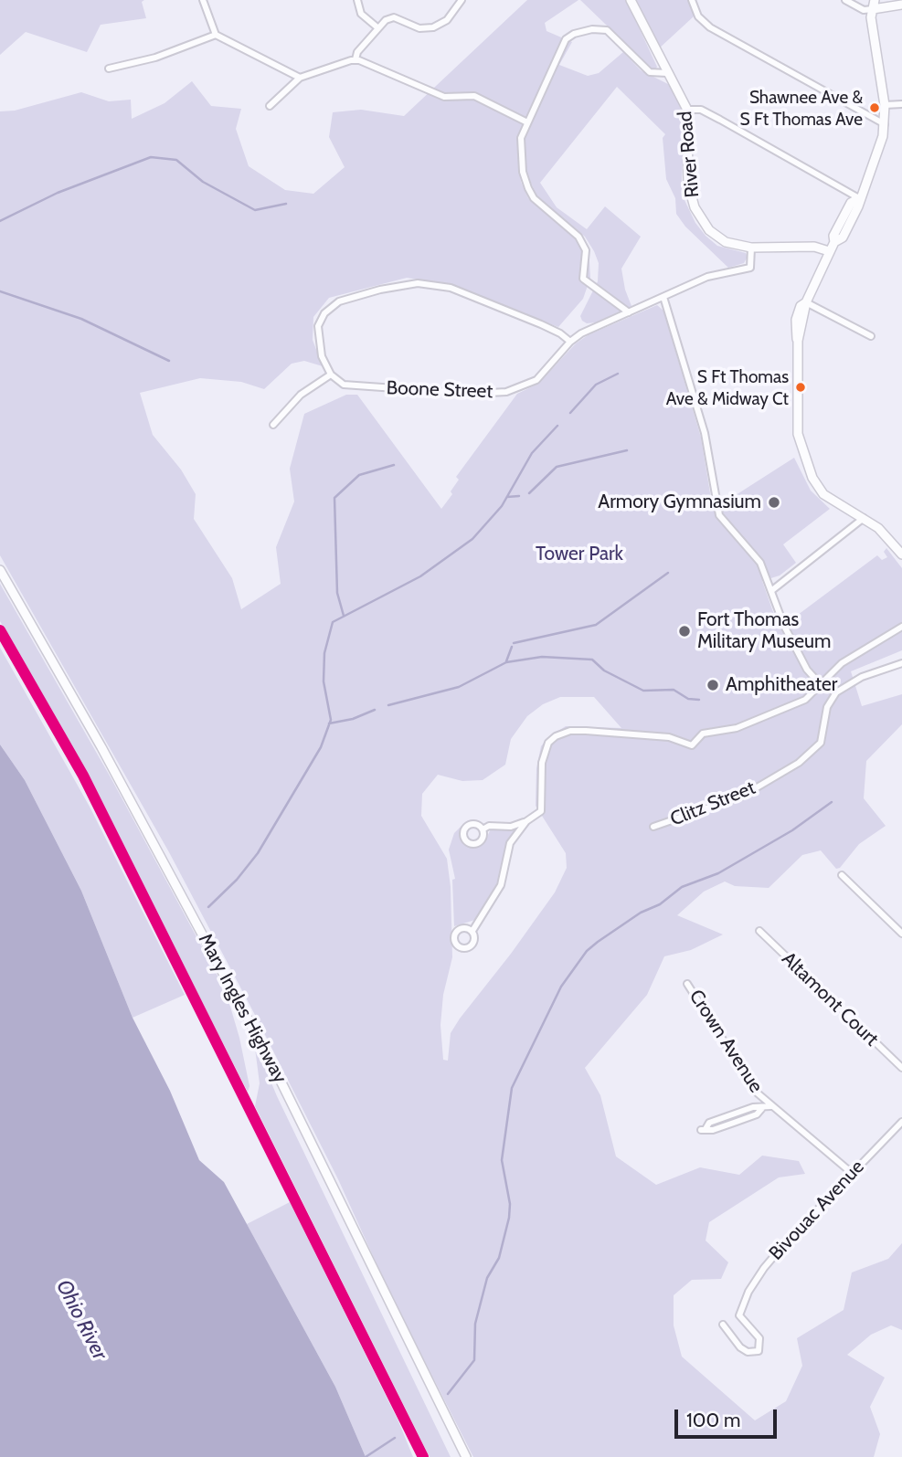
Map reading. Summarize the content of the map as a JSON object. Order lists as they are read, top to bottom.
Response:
{
  "streets": {
    "street": [
      "River Road",
      "Boone Street",
      "Clitz Street",
      "Altamont Court",
      "Mary Ingles Highway",
      "Crown Avenue",
      "Bivouac Avenue"
    ]
  },
  "crossings": [
    ["River Road", "Boone Street"],
    ["Crown Avenue", "Bivouac Avenue"]
  ],
  "water": ["Ohio River"],
  "parks": ["Tower Park"],
  "places": [
    "Shawnee Ave & S Ft Thomas Ave",
    "S Ft Thomas Ave & Midway Ct",
    "Armory Gymnasium",
    "Fort Thomas Military Museum",
    "Amphitheater"
  ],
  "scale_bar": "100 m"
}
